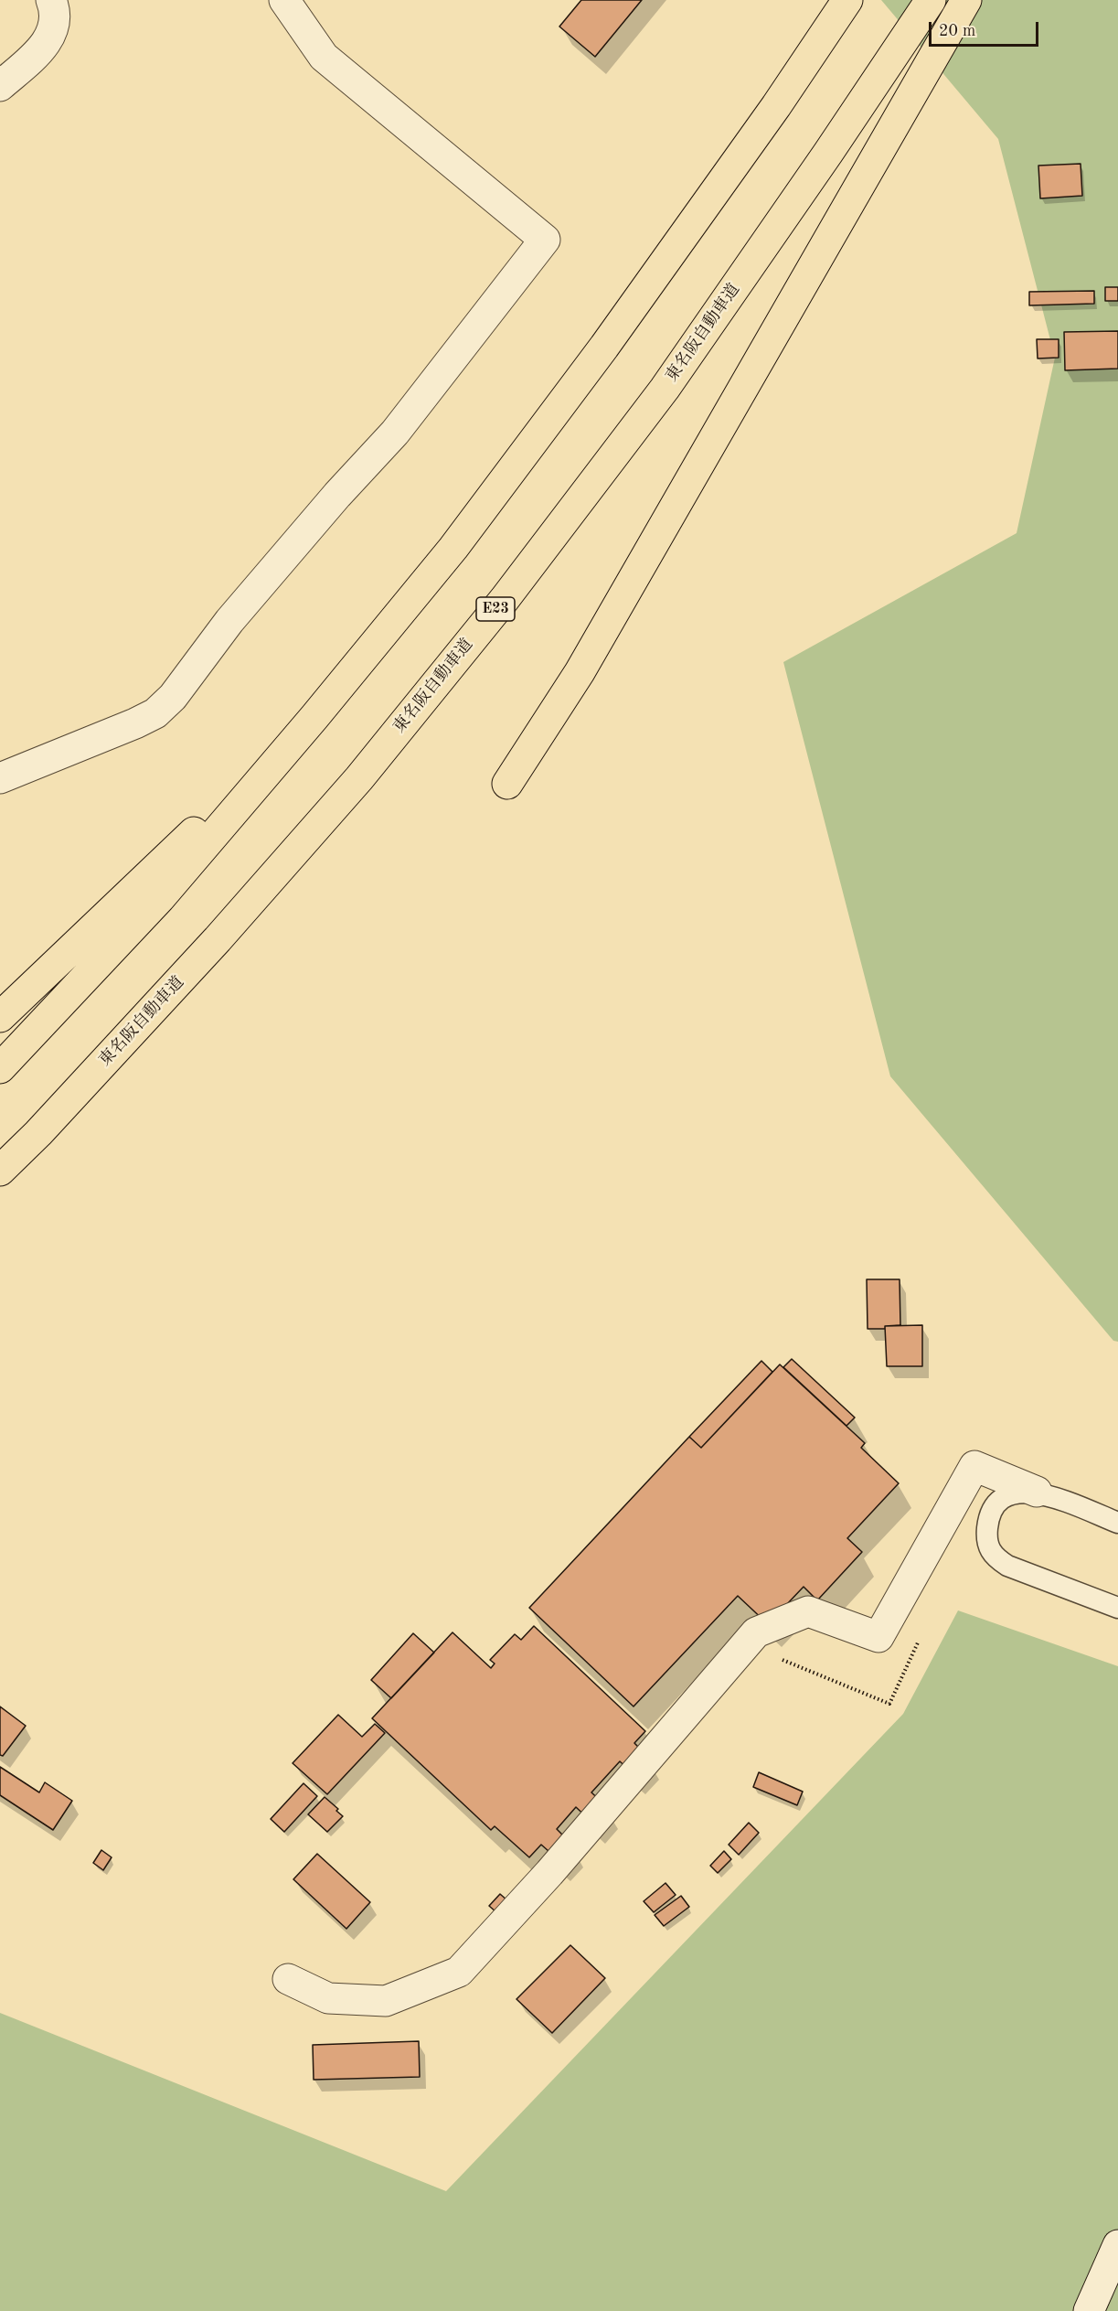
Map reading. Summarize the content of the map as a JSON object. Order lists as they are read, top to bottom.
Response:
{
  "streets": {
    "highway": ["東名阪自動車道", "E23"]
  },
  "scale_bar": "20 m"
}
